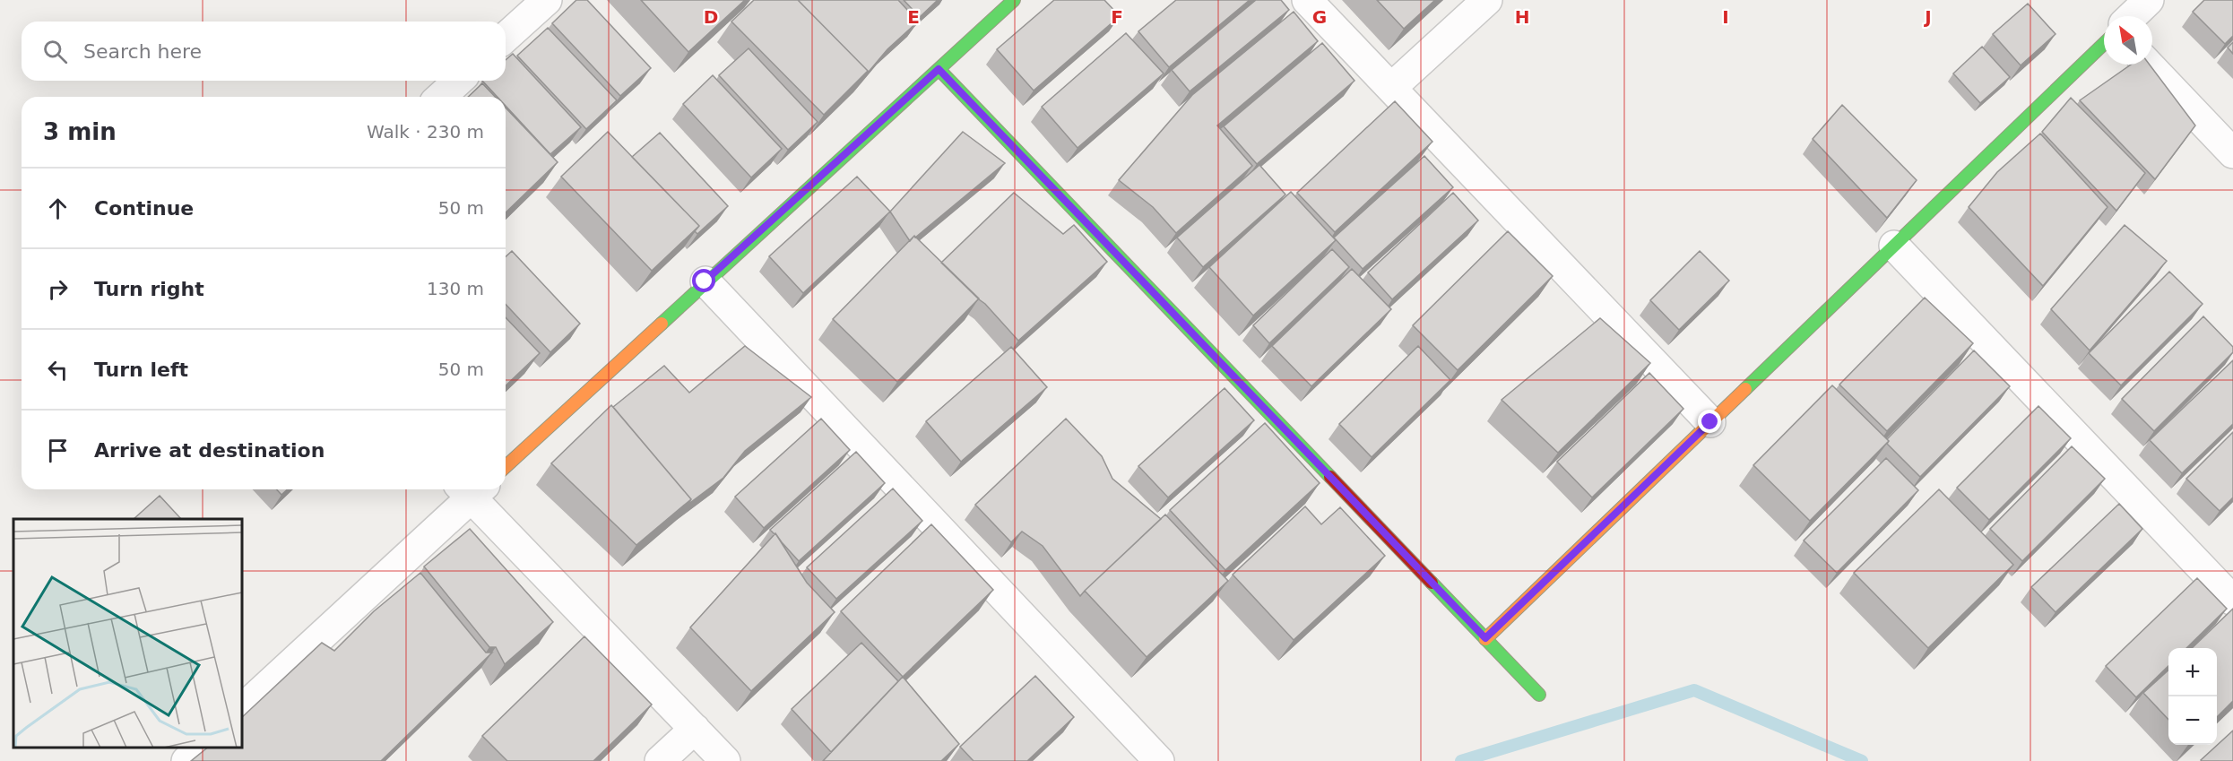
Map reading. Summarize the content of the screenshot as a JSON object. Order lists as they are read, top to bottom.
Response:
{
  "north": "top left",
  "page": {
    "search": "Search here",
    "heading": ["3 min", "Walk · 230 m"],
    "list": [
      ["Continue", "50 m"],
      ["Turn right", "130 m"],
      ["Turn left", "50 m"],
      "Arrive at destination"
    ],
    "map_buttons": ["+", "−"]
  },
  "grid": {
    "columns": [
      "D",
      "E",
      "F",
      "G",
      "H",
      "I",
      "J"
    ]
  }
}
